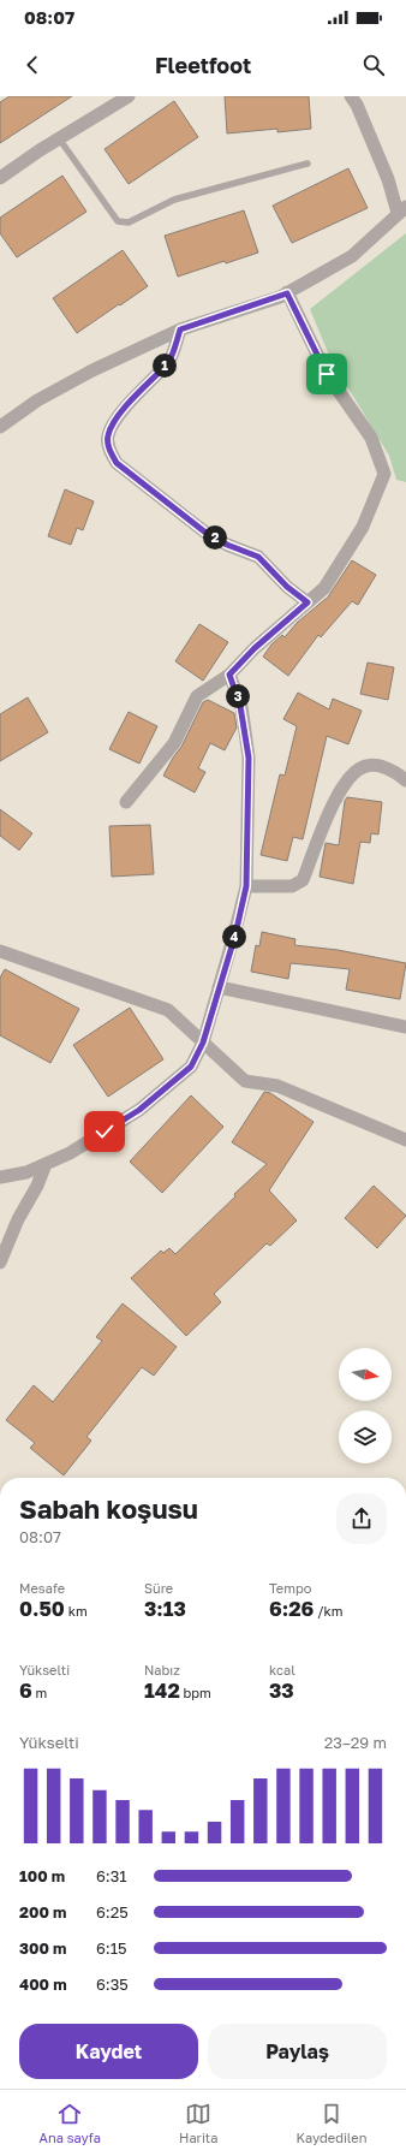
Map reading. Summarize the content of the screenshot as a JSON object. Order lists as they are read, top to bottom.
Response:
{
  "north": "right",
  "page": {
    "status": "08:07",
    "header": "Fleetfoot",
    "pins": [
      "1",
      "2",
      "3",
      "4"
    ],
    "heading": ["Sabah koşusu", "08:07"],
    "stats": [
      ["Mesafe", "0.50 km"],
      ["Süre", "3:13"],
      ["Tempo", "6:26 /km"],
      ["Yükselti", "6 m"],
      ["Nabız", "142 bpm"],
      ["kcal", "33"]
    ],
    "chart": ["Yükselti", "23–29 m"],
    "list": [
      {
        "name": "100 m",
        "note": "6:31"
      },
      {
        "name": "200 m",
        "note": "6:25"
      },
      {
        "name": "300 m",
        "note": "6:15"
      },
      {
        "name": "400 m",
        "note": "6:35"
      }
    ],
    "buttons": ["Kaydet", "Paylaş"],
    "tabs": ["Ana sayfa", "Harita", "Kaydedilen"]
  }
}
